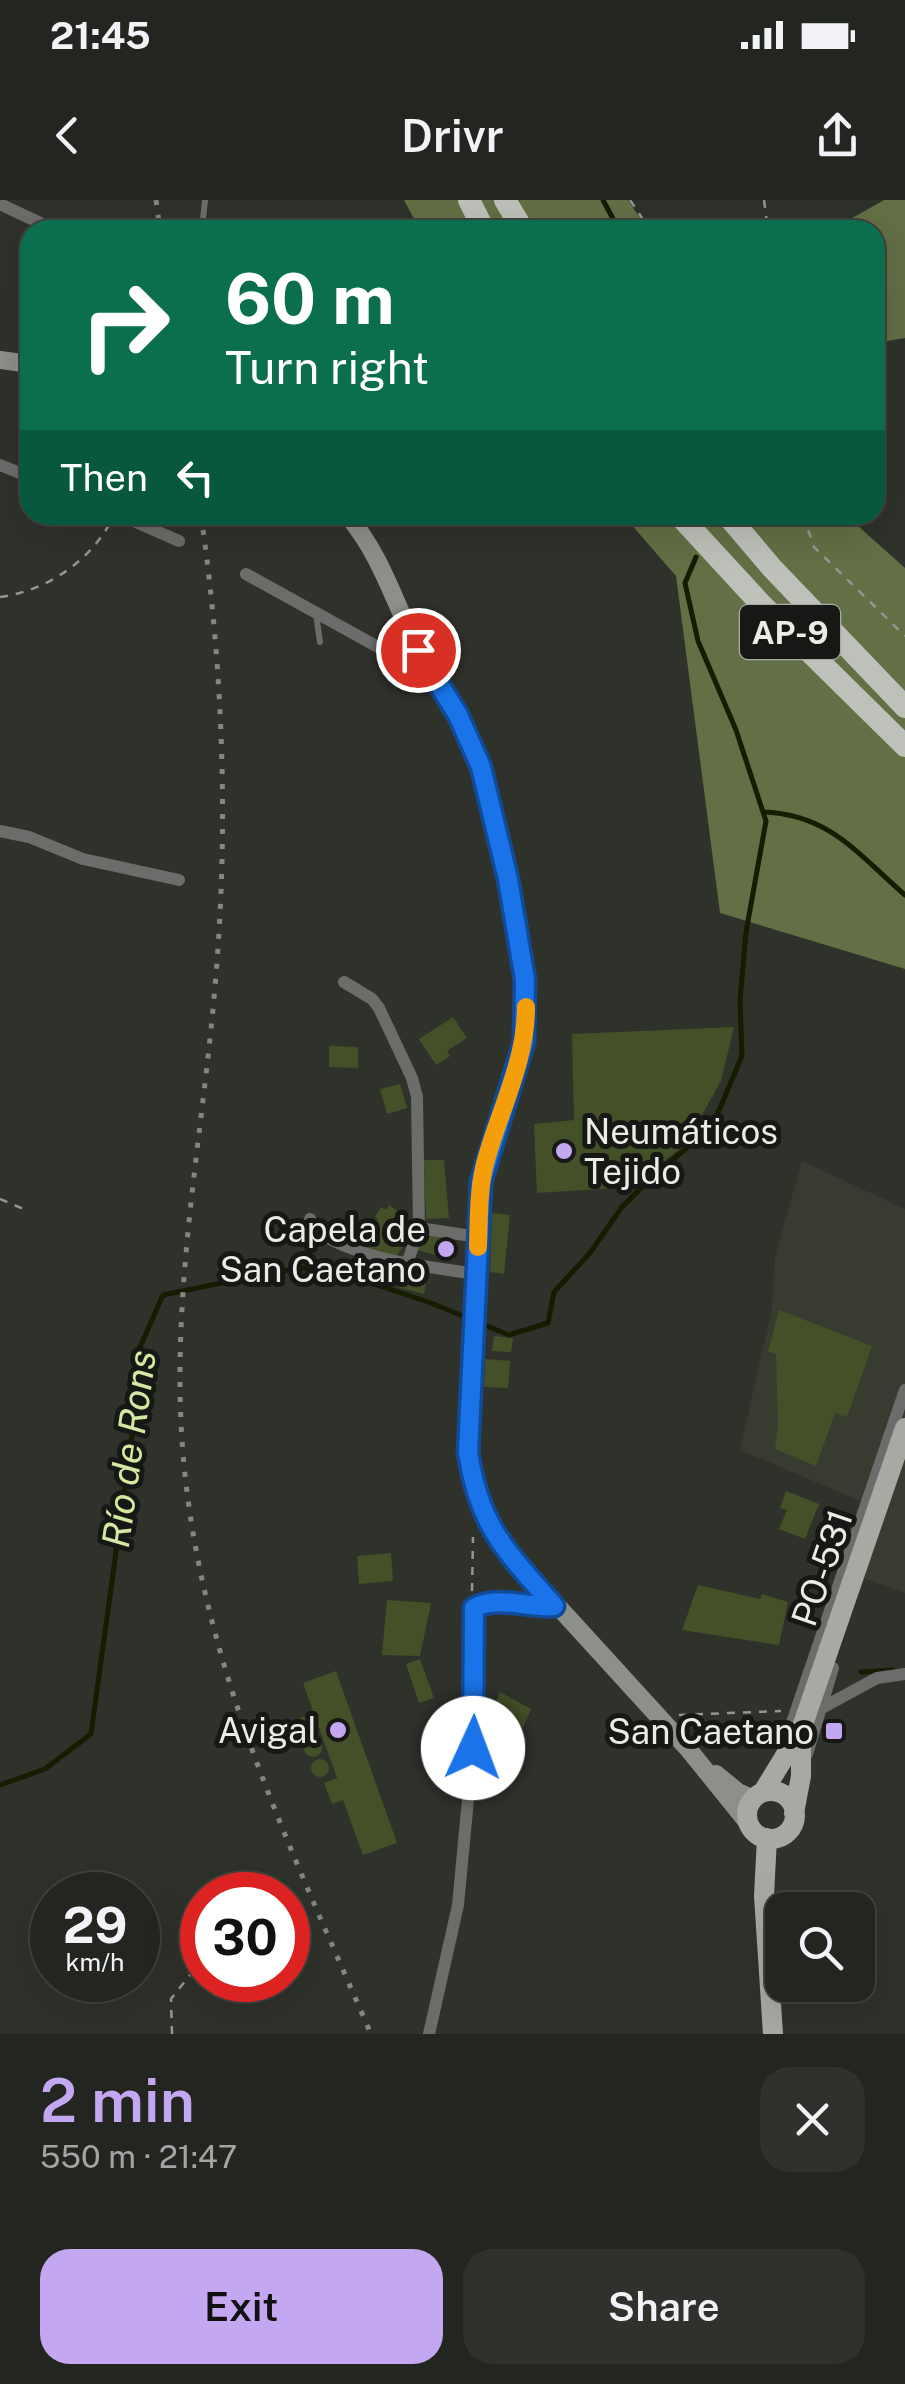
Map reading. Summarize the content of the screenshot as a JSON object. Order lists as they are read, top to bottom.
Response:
{
  "streets": {
    "highway": ["AP-9"],
    "main road": ["PO-531"]
  },
  "water": ["Río de Rons"],
  "places": {
    "other": ["Neumáticos Tejido", "Capela de San Caetano", "Avigal"],
    "transit": ["San Caetano"]
  },
  "page": {
    "status": "21:45",
    "header": "Drivr",
    "turn": ["60 m", "Turn right"],
    "then": "Then",
    "speed": "29 km/h",
    "limit": "30",
    "heading": ["2 min", "550 m · 21:47"],
    "buttons": ["Exit", "Share"]
  }
}
